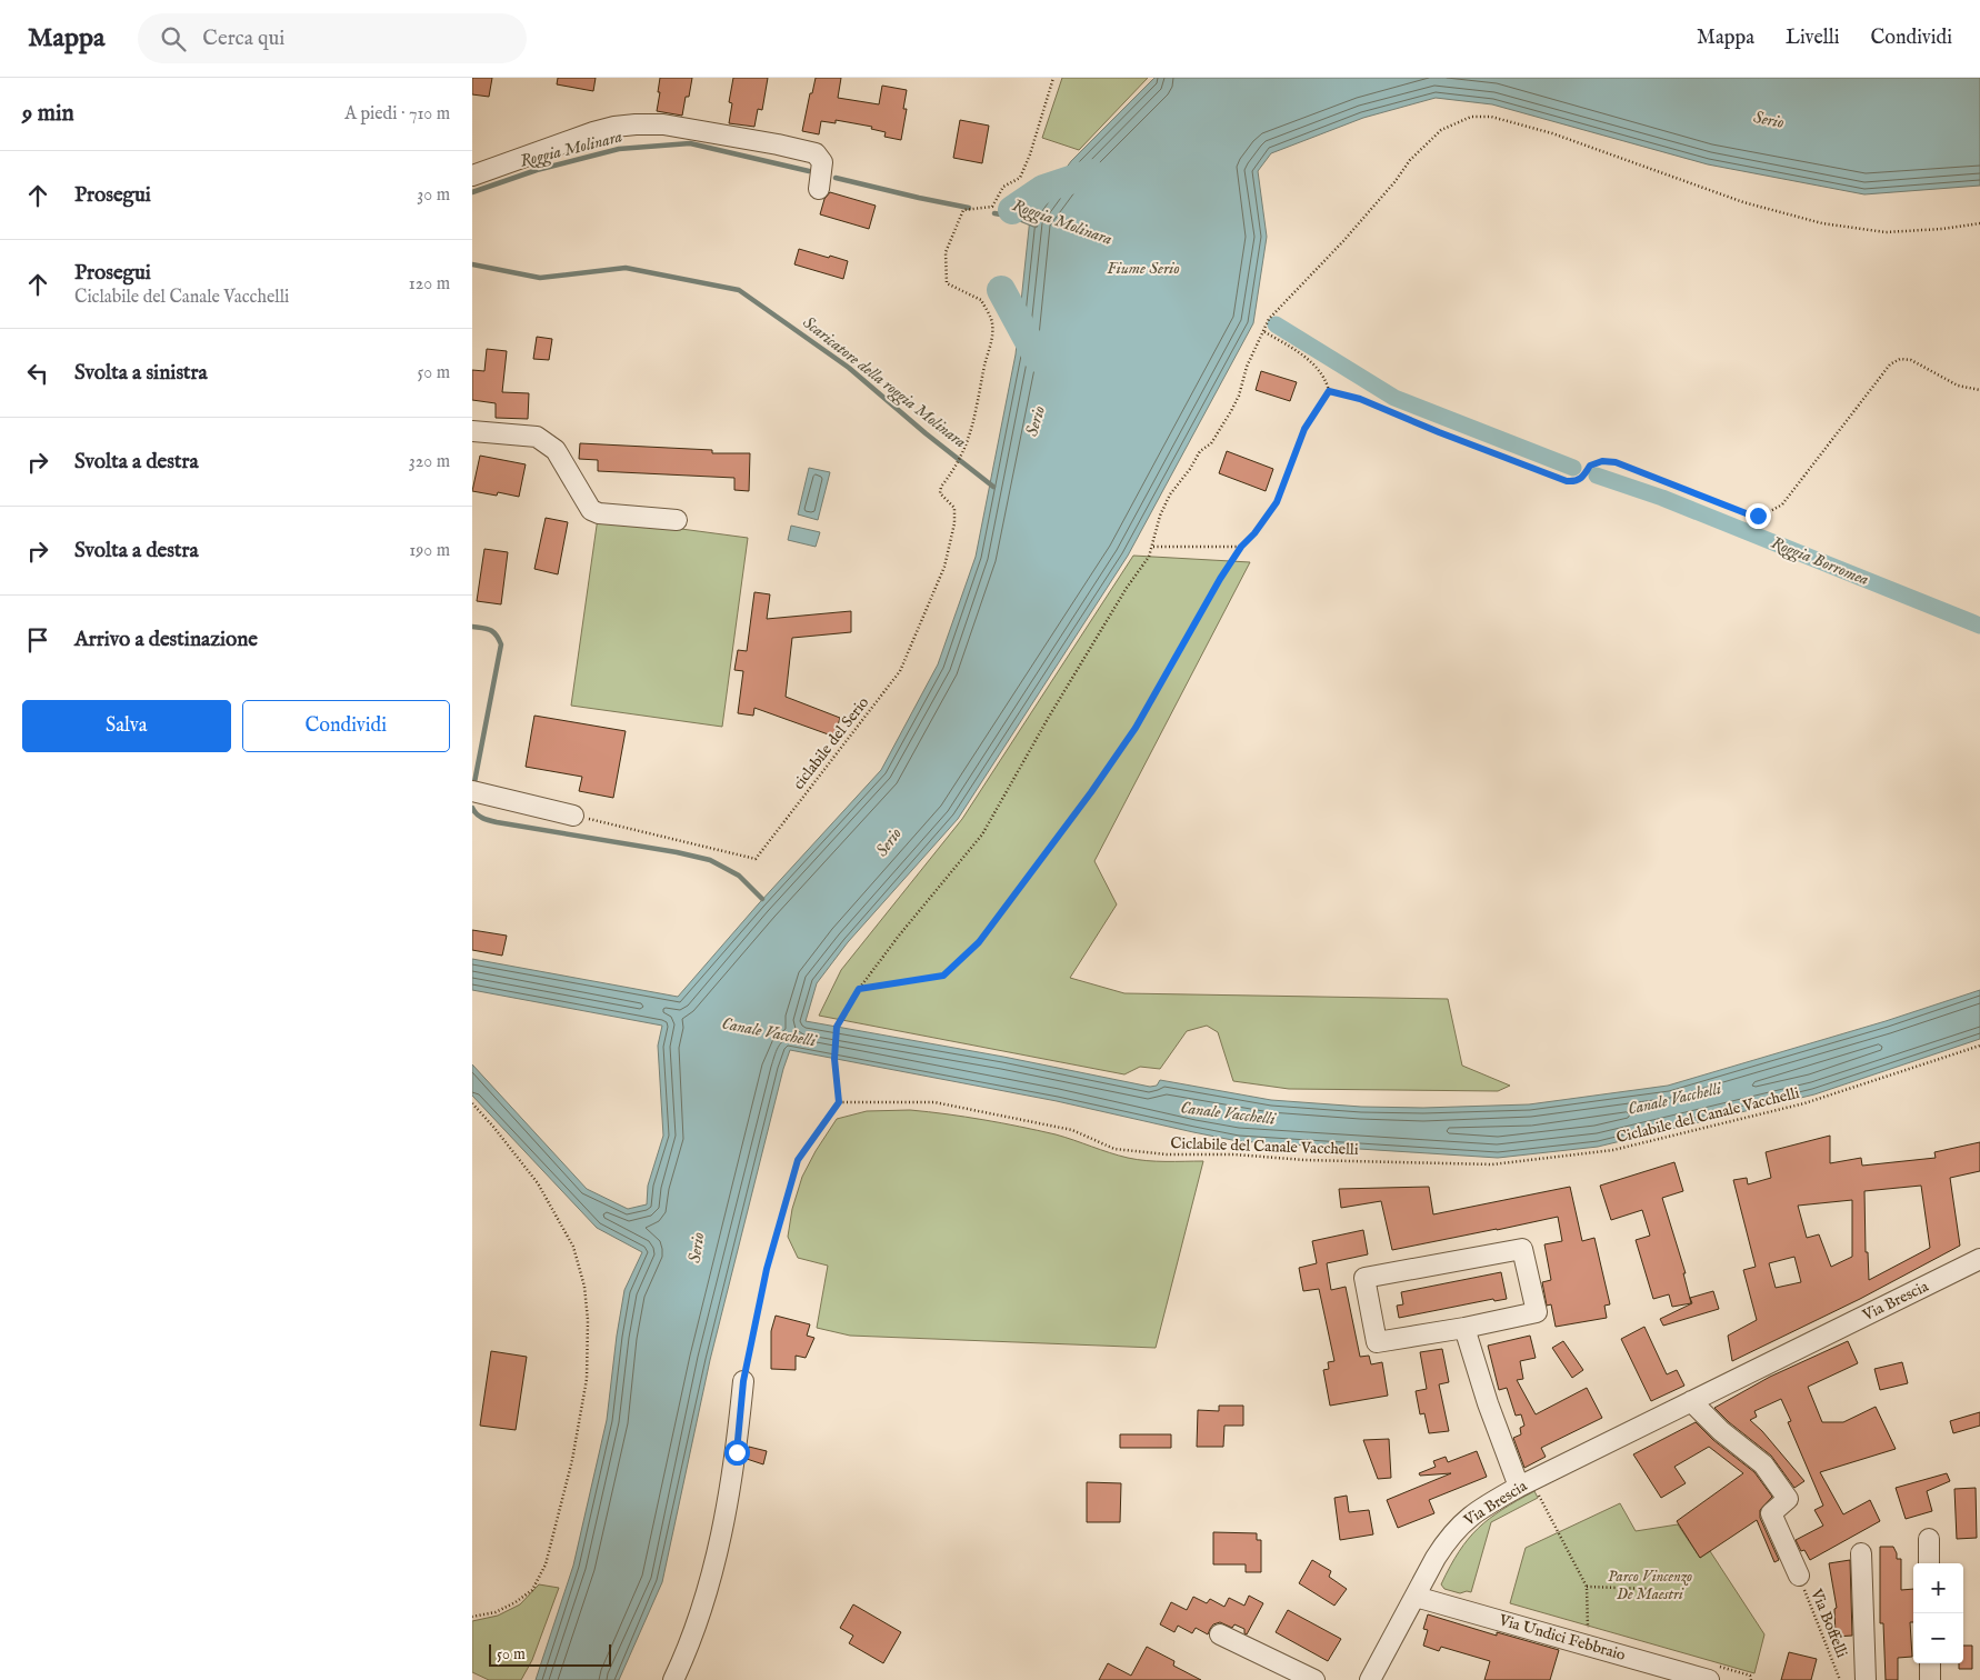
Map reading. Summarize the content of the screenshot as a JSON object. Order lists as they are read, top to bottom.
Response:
{
  "streets": {
    "street": ["Via Brescia", "Via Undici Febbraio"],
    "path": ["ciclabile del Serio", "Ciclabile del Canale Vacchelli", "Via Boffelli"]
  },
  "crossings": [
    ["Via Brescia", "Via Undici Febbraio"]
  ],
  "water": [
    "Serio",
    "Roggia Molinara",
    "Fiume Serio",
    "Scaricatore della roggia Molinara",
    "Roggia Borromea",
    "Canale Vacchelli"
  ],
  "parks": ["Parco Vincenzo De Maestri"],
  "scale_bar": "50 m",
  "page": {
    "header": "Mappa",
    "search": "Cerca qui",
    "nav": ["Mappa", "Livelli", "Condividi"],
    "heading": ["9 min", "A piedi · 710 m"],
    "list": [
      ["Prosegui", "30 m"],
      ["Prosegui", "Ciclabile del Canale Vacchelli", "120 m"],
      ["Svolta a sinistra", "50 m"],
      ["Svolta a destra", "320 m"],
      ["Svolta a destra", "190 m"],
      "Arrivo a destinazione"
    ],
    "buttons": ["Salva", "Condividi"],
    "map_buttons": ["+", "−"],
    "scale": "50 m"
  }
}
